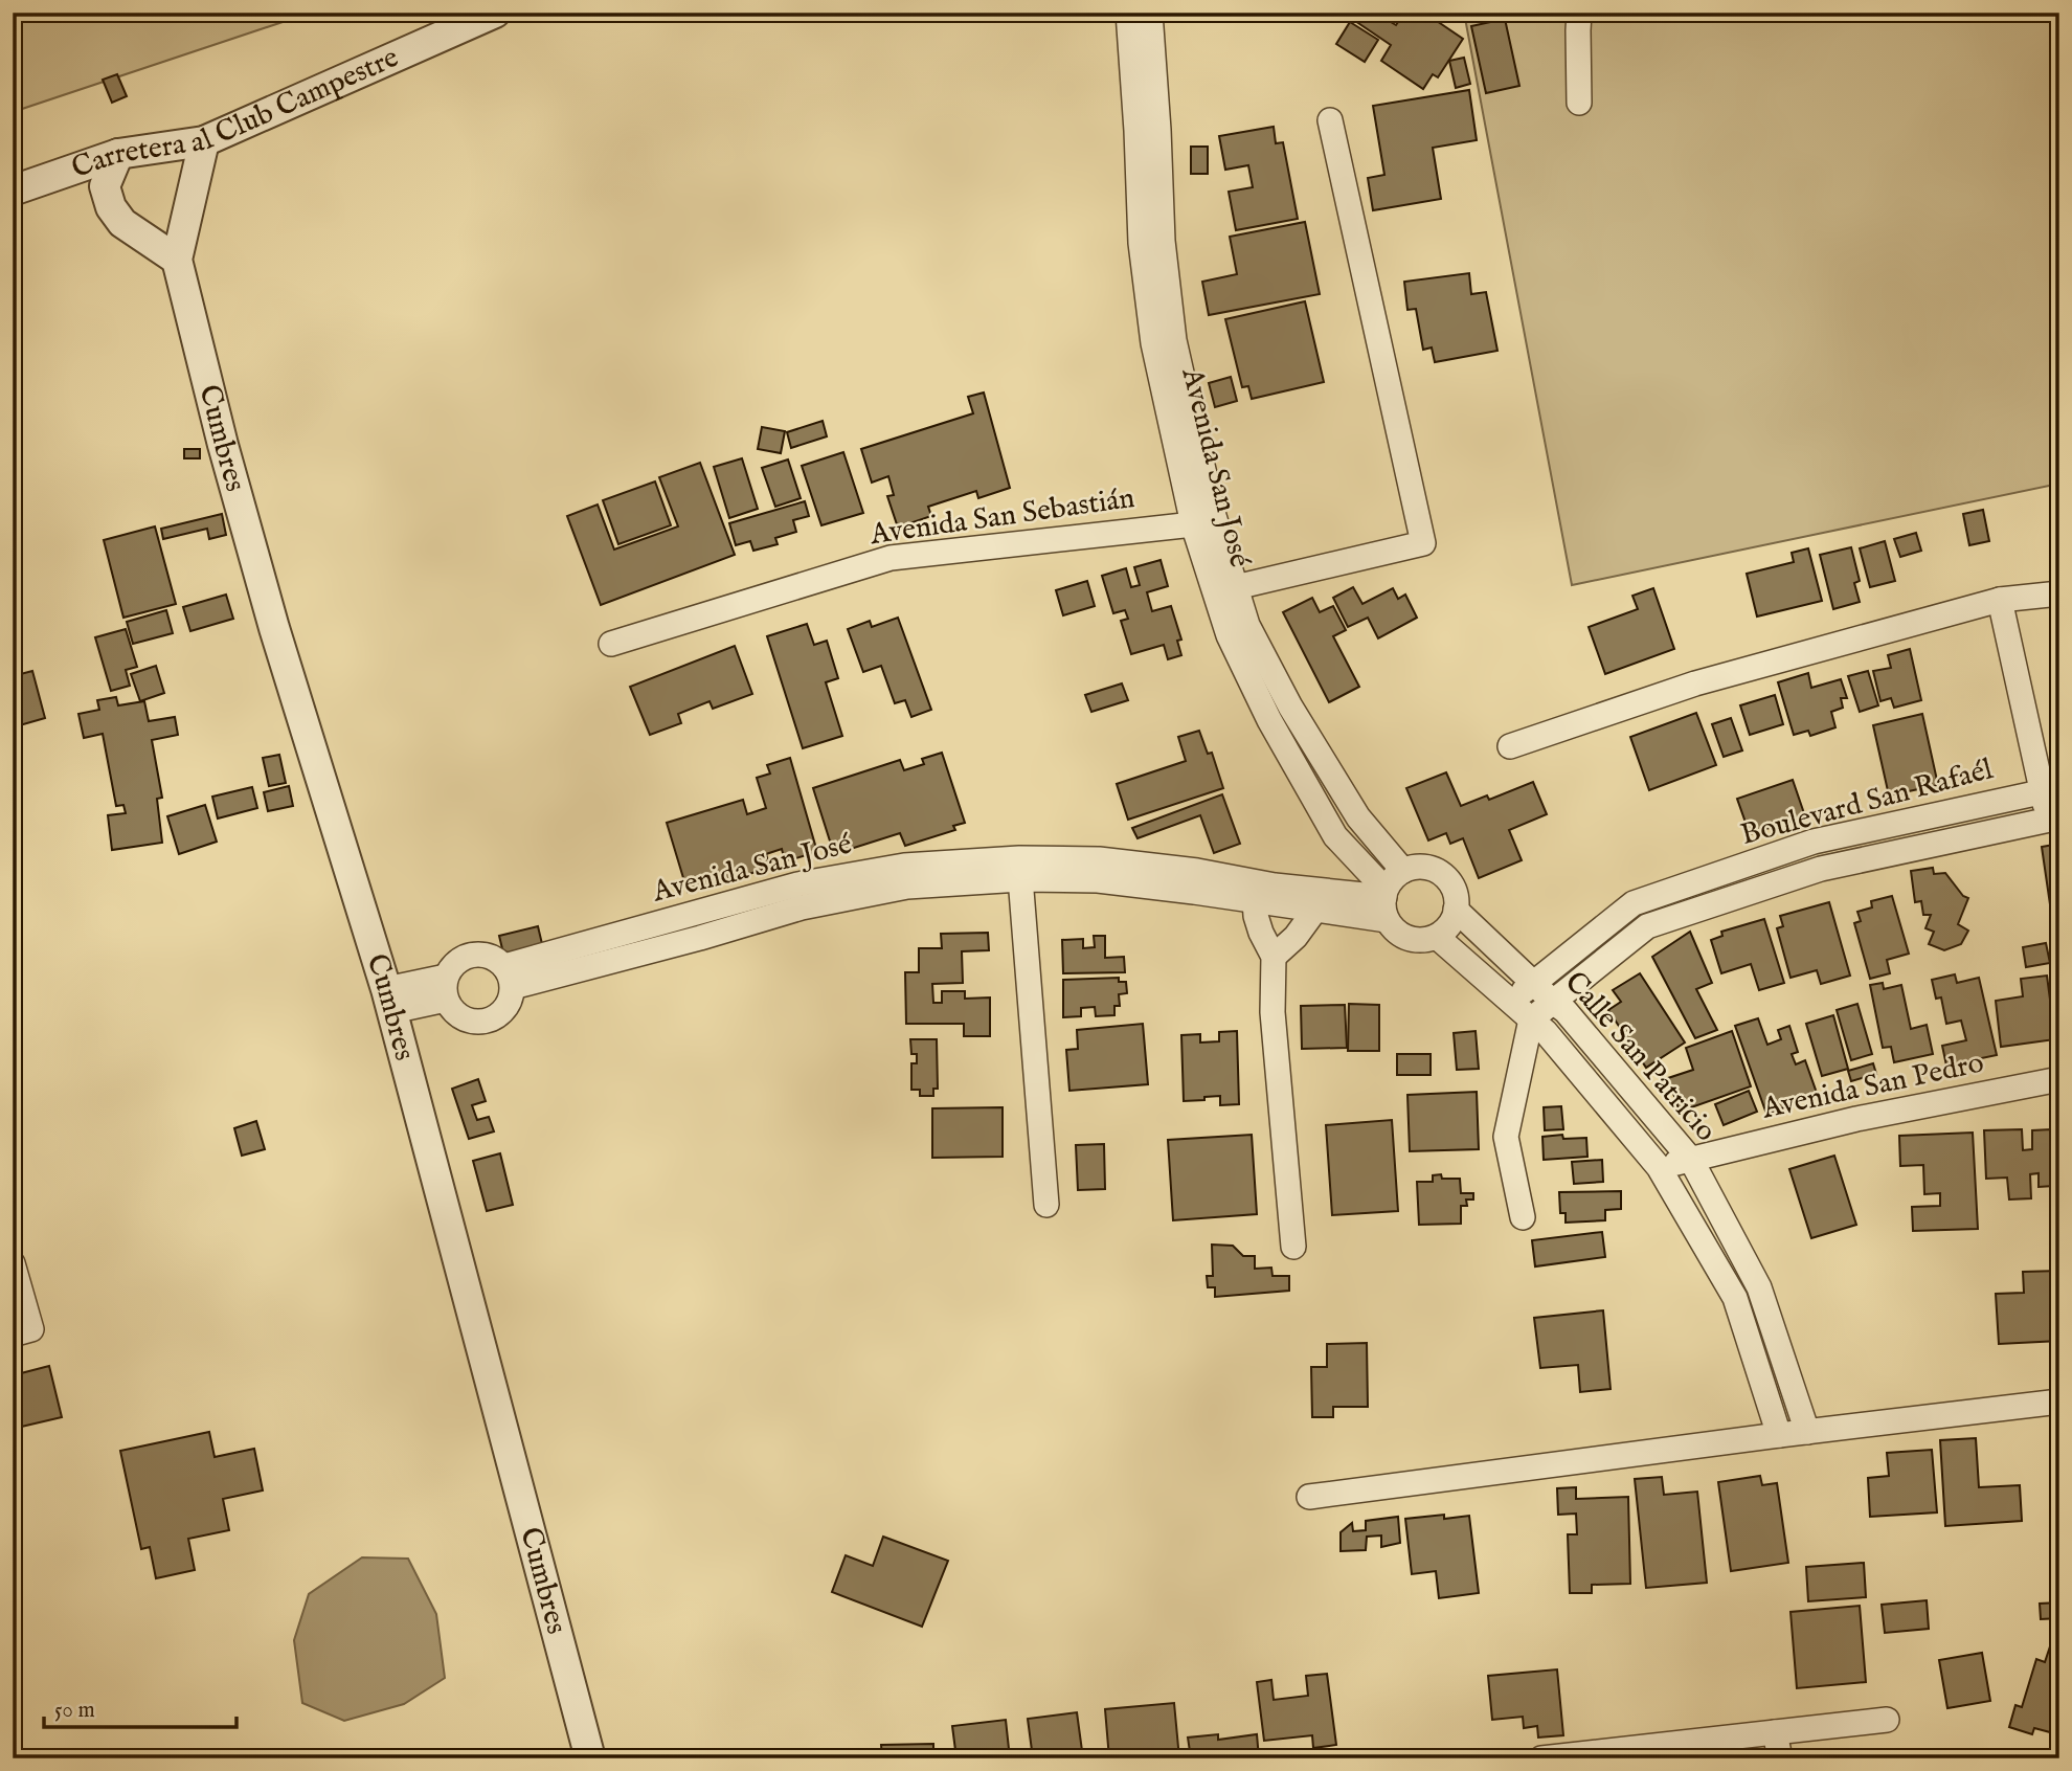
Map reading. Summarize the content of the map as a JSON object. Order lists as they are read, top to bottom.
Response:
{
  "streets": {
    "street": [
      "Carretera al Club Campestre",
      "Cumbres",
      "Avenida San José",
      "Avenida San Sebastián",
      "Boulevard San Rafaél",
      "Calle San Patricio",
      "Avenida San Pedro"
    ]
  },
  "crossings": [
    ["Carretera al Club Campestre", "Cumbres"],
    ["Avenida San José", "Avenida San Sebastián"],
    ["Avenida San José", "Calle San Patricio"],
    ["Boulevard San Rafaél", "Calle San Patricio"],
    ["Calle San Patricio", "Avenida San Pedro"]
  ],
  "scale_bar": "50 m"
}
